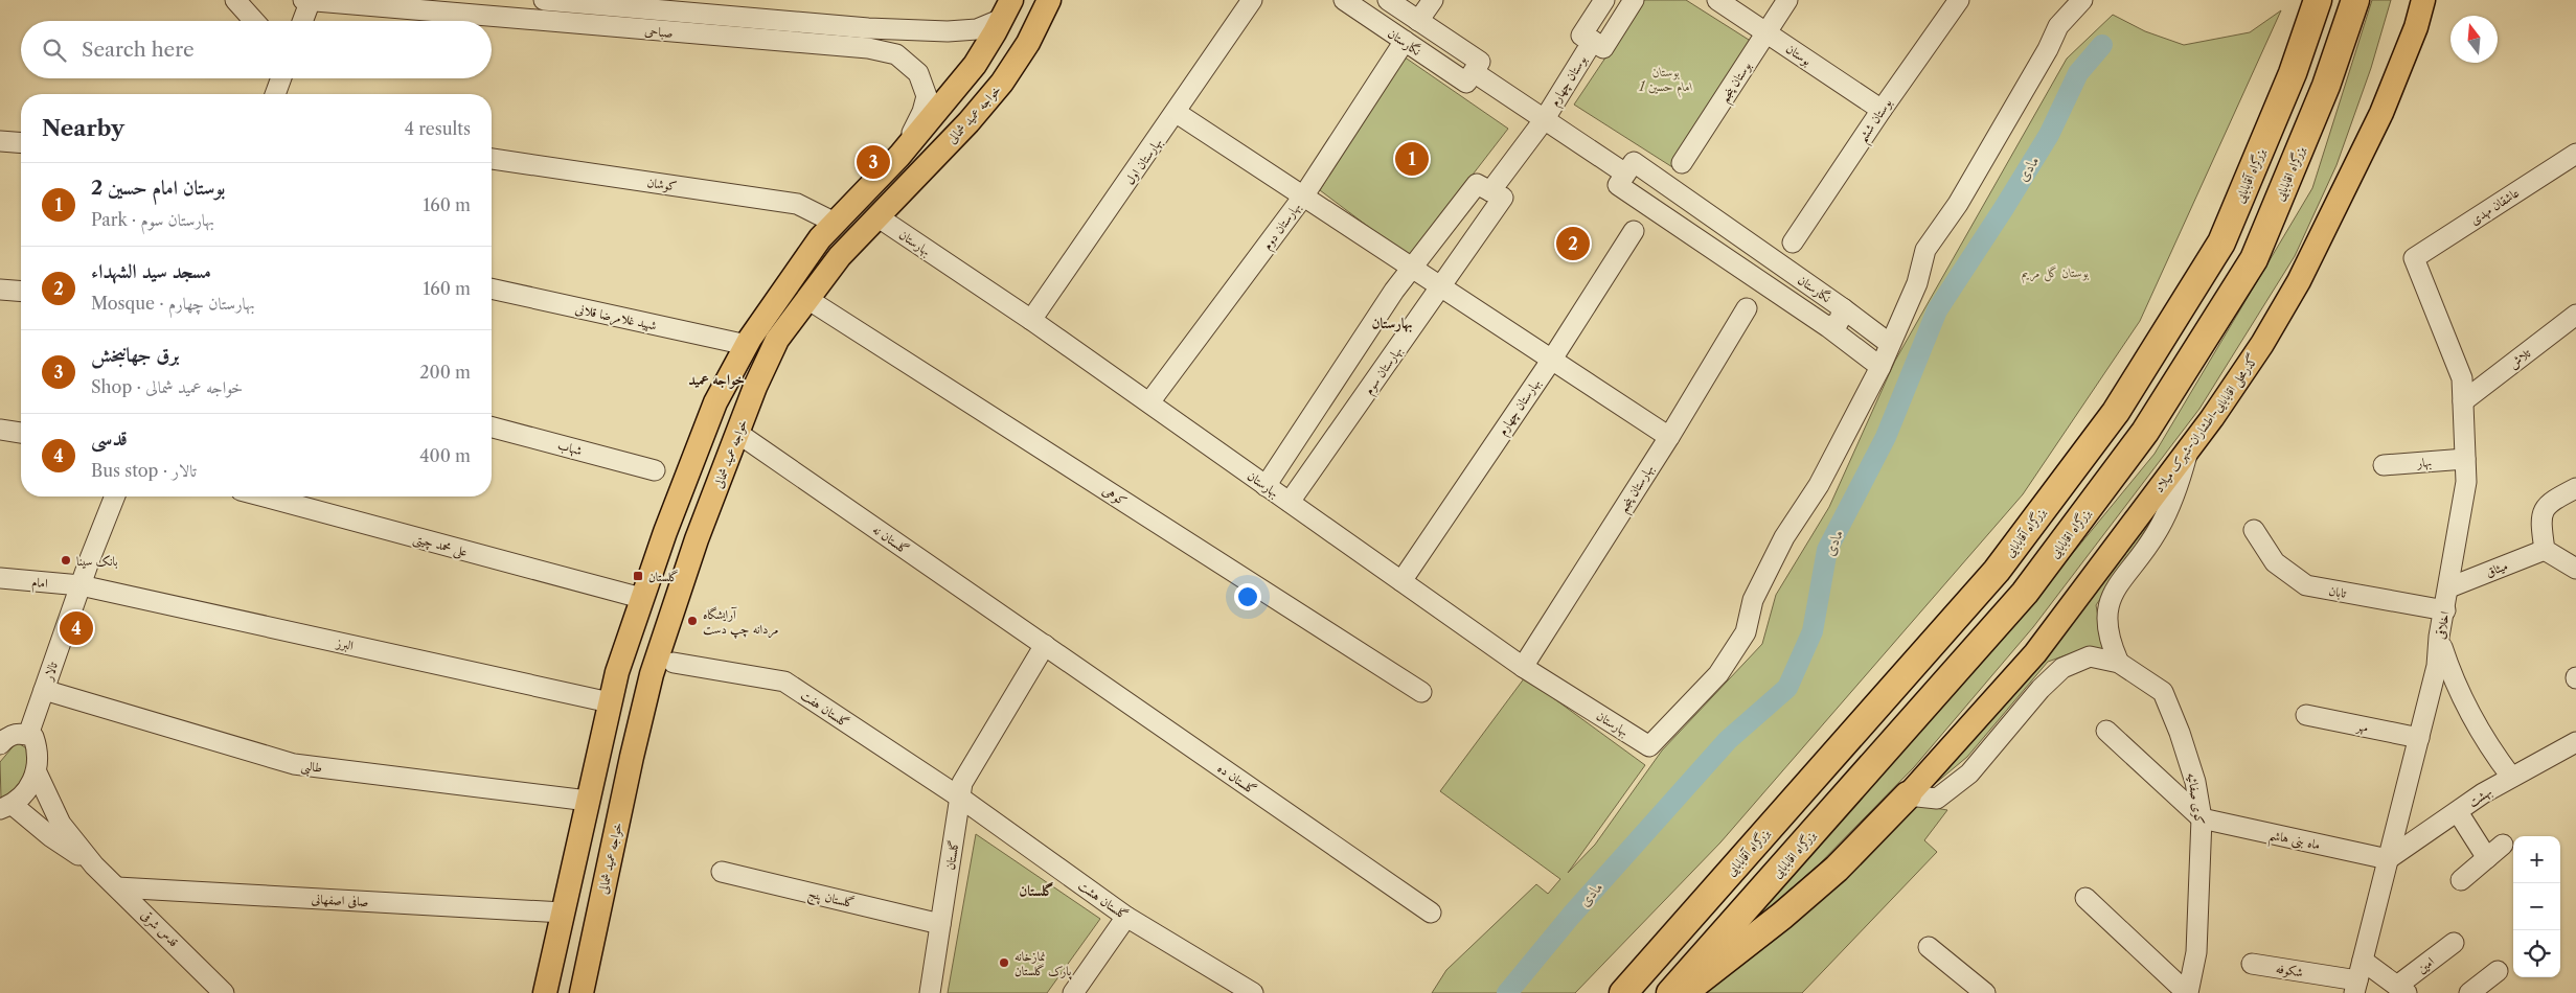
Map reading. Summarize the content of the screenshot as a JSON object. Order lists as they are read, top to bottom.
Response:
{
  "streets": {
    "highway": ["بزرگراه اقابابایی", "بزرگراه آقابابایی"],
    "main road": ["خواجه عمید شمالی", "گذرمحلی اقابابایی-اطشاران-شهرک میلاد"],
    "street": [
      "صباحی",
      "نگارستان",
      "بوستان",
      "بوستان چهارم",
      "بوستان پنجم",
      "بوستان ششم",
      "بهارستان اول",
      "کوشان",
      "عاشقان مهدی",
      "بهارستان دوم",
      "بهارستان",
      "شهید غلامرضا قلانی",
      "تلاش",
      "بهارستان سوم",
      "بهارستان چهارم",
      "شهاب",
      "بهار",
      "بهارستان پنجم",
      "کوهی",
      "گلستان نه",
      "علی محمد چیتی",
      "میثاق",
      "امام",
      "تابان",
      "اخلاقی",
      "البرز",
      "تالار",
      "گلستان هفت",
      "مهر",
      "طالبی",
      "گلستان ده",
      "بهشت",
      "کوی صفائیه",
      "ماه بنی هاشم",
      "گلستان",
      "گلستان پنج",
      "صافی اصفهانی",
      "گلستان هشت",
      "قدس شرقی",
      "امین",
      "شکوفه"
    ]
  },
  "crossings": [
    ["نگارستان", "بوستان چهارم"],
    ["نگارستان", "بهارستان دوم"],
    ["بوستان", "بوستان پنجم"],
    ["بوستان", "بوستان ششم"],
    ["خواجه عمید شمالی", "بهارستان"],
    ["خواجه عمید شمالی", "کوهی"],
    ["خواجه عمید شمالی", "گلستان نه"],
    ["بهارستان اول", "بهارستان"],
    ["عاشقان مهدی", "اخلاقی"],
    ["بهارستان دوم", "بهارستان"],
    ["بهارستان", "بهارستان سوم"],
    ["بهارستان", "بهارستان چهارم"],
    ["بهارستان", "بهارستان پنجم"],
    ["تلاش", "اخلاقی"],
    ["بهار", "اخلاقی"],
    ["گلستان نه", "گلستان ده"],
    ["گلستان نه", "گلستان"],
    ["میثاق", "اخلاقی"],
    ["امام", "البرز"],
    ["امام", "تالار"],
    ["تابان", "اخلاقی"],
    ["اخلاقی", "مهر"],
    ["اخلاقی", "بهشت"],
    ["اخلاقی", "ماه بنی هاشم"],
    ["اخلاقی", "شکوفه"],
    ["البرز", "تالار"],
    ["تالار", "طالبی"],
    ["گلستان هفت", "گلستان"],
    ["گلستان هفت", "گلستان هشت"],
    ["گلستان ده", "گلستان"],
    ["بهشت", "ماه بنی هاشم"],
    ["کوی صفائیه", "ماه بنی هاشم"],
    ["گلستان", "گلستان پنج"],
    ["گلستان", "گلستان هشت"],
    ["صافی اصفهانی", "قدس شرقی"]
  ],
  "districts": ["بهارستان", "خواجه عمید", "گلستان"],
  "water": ["مادی"],
  "parks": ["بوستان امام حسین 1", "بوستان گل مریم"],
  "places": {
    "other": ["بانک سینا", "آرایشگاه مردانه چپ دست", "نمازخانه پارک گلستان"],
    "transit": ["گلستان"]
  },
  "north": "top",
  "page": {
    "search": "Search here",
    "heading": ["Nearby", "4 results"],
    "pins": [
      "1",
      "3",
      "2",
      "4"
    ],
    "list": [
      {
        "mark": "1",
        "name": "بوستان امام حسین 2",
        "note": "Park · بهارستان سوم",
        "value": "160 m"
      },
      {
        "mark": "2",
        "name": "مسجد سید الشهداء",
        "note": "Mosque · بهارستان چهارم",
        "value": "160 m"
      },
      {
        "mark": "3",
        "name": "برق جهانبخش",
        "note": "Shop · خواجه عمید شمالی",
        "value": "200 m"
      },
      {
        "mark": "4",
        "name": "قدسی",
        "note": "Bus stop · تالار",
        "value": "400 m"
      }
    ],
    "map_buttons": ["+", "−"]
  }
}
